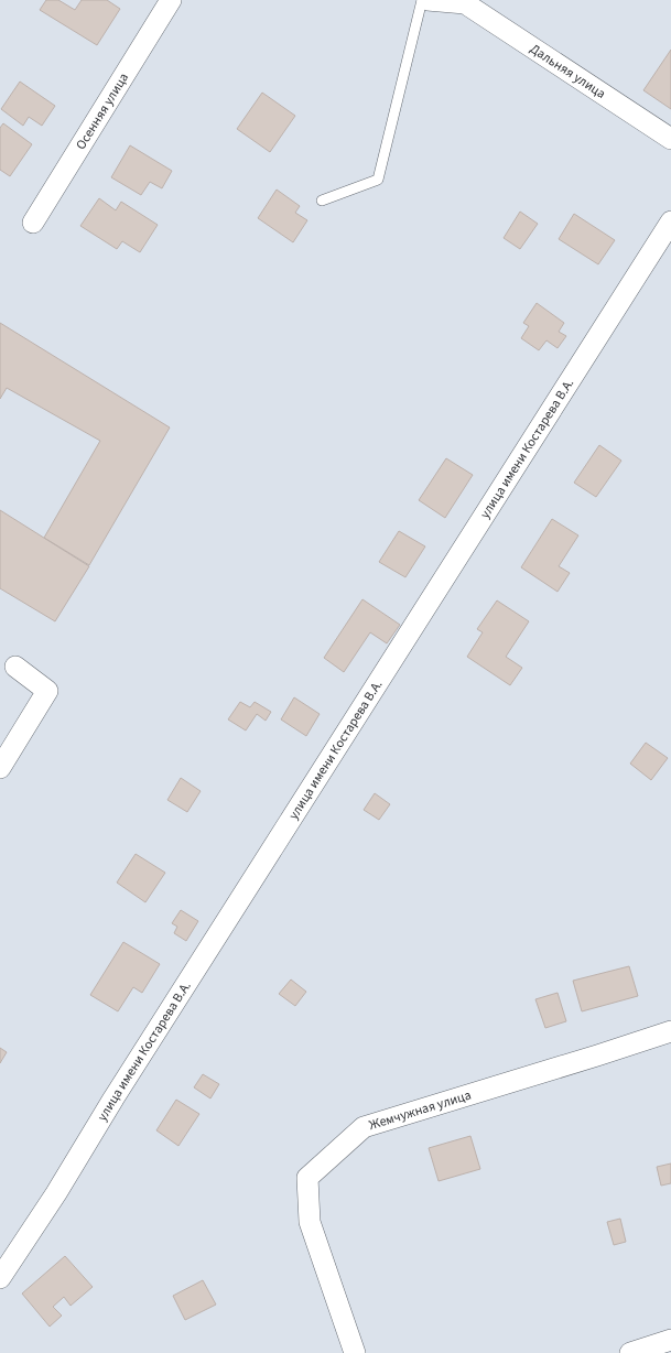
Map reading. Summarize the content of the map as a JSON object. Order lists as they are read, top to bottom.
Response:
{
  "streets": {
    "street": [
      "Дальняя улица",
      "Осенняя улица",
      "улица имени Костарева В.А.",
      "Жемчужная улица"
    ]
  }
}
